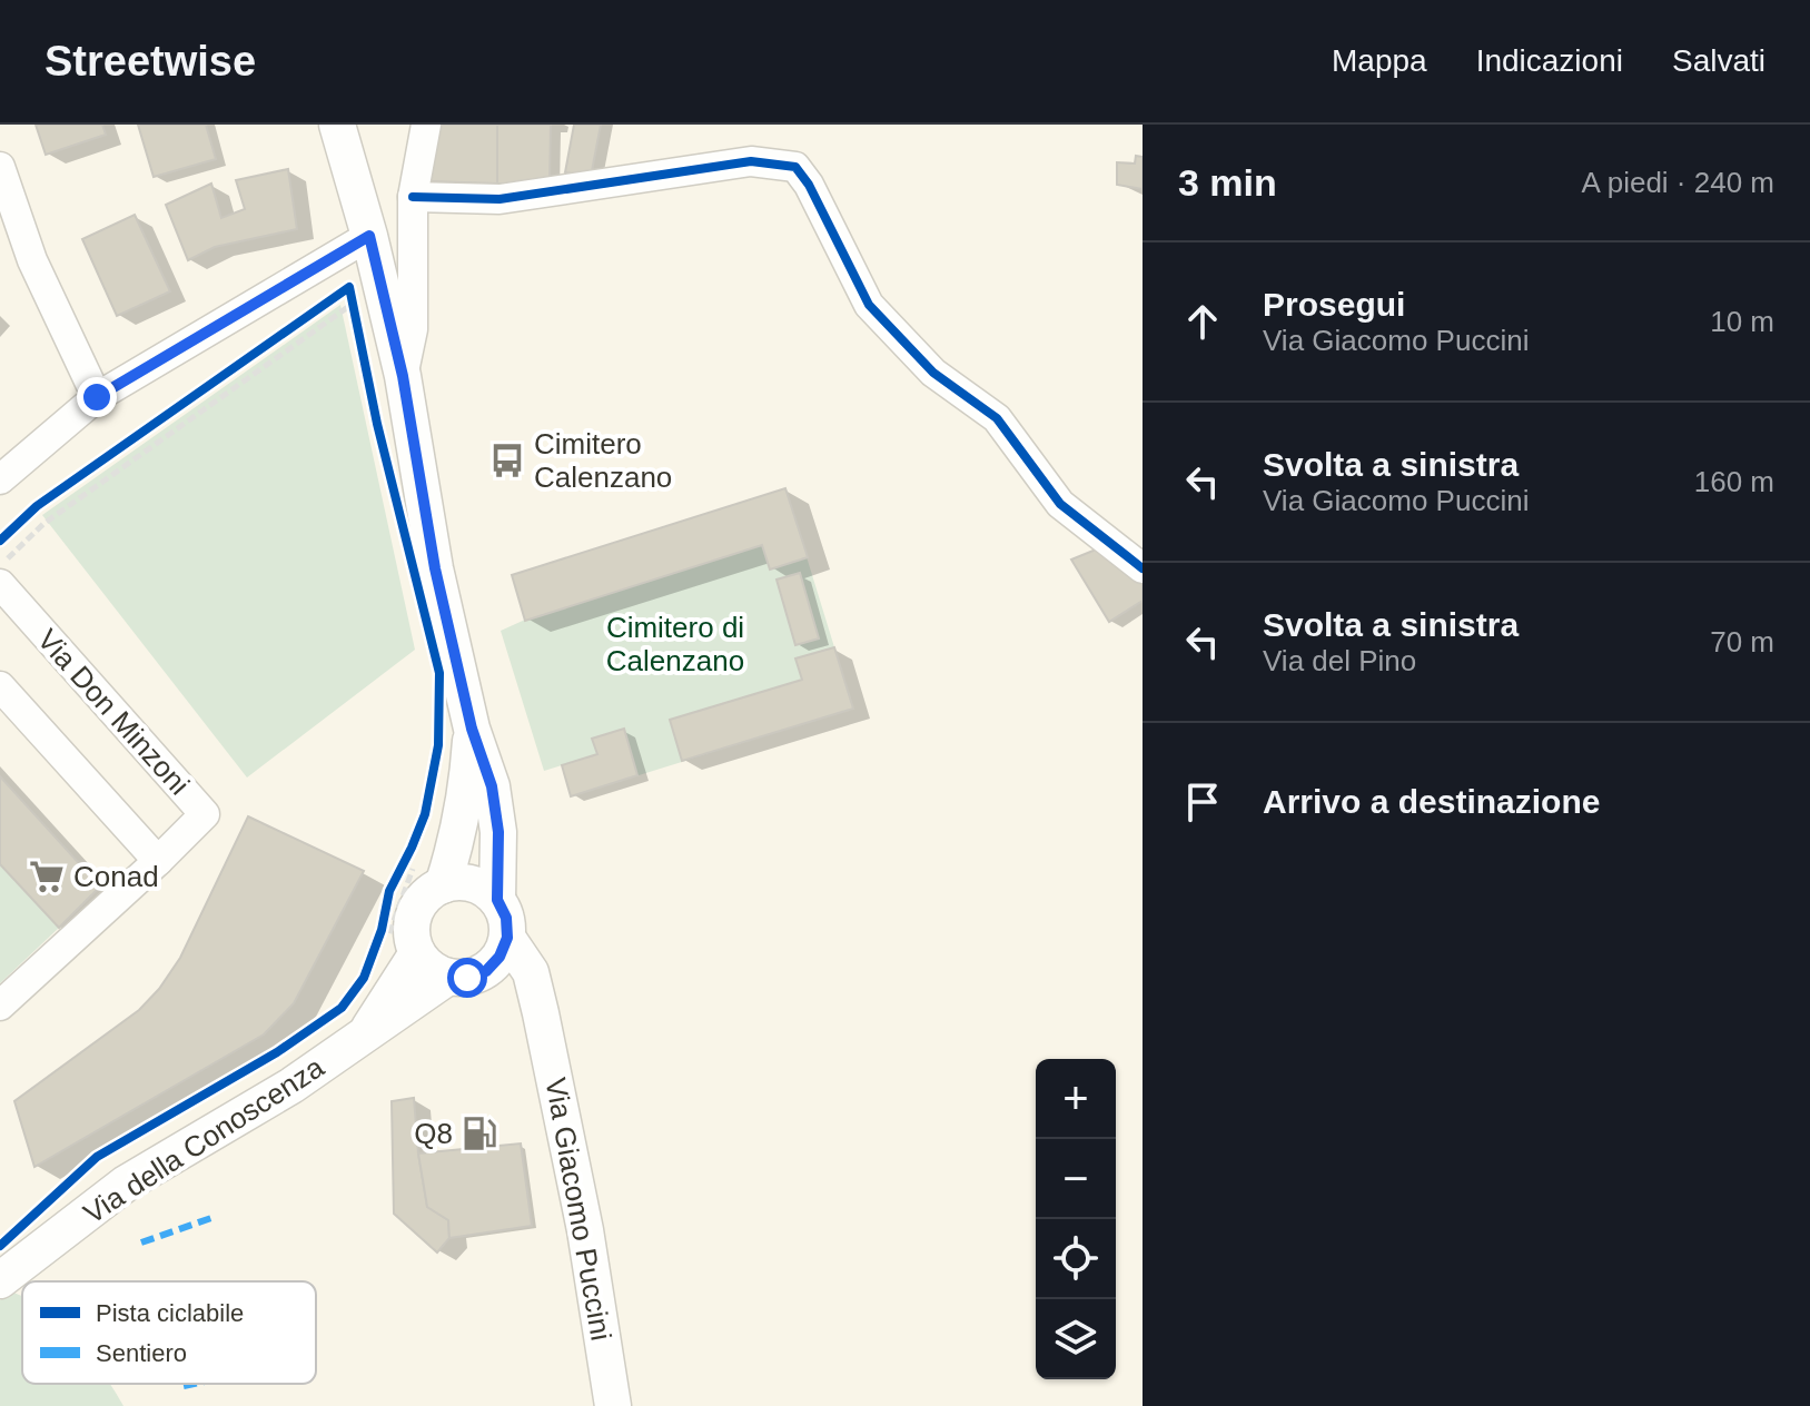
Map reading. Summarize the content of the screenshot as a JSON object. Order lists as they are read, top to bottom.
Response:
{
  "streets": {
    "street": ["Via Don Minzoni", "Via della Conoscenza", "Via Giacomo Puccini"]
  },
  "crossings": [
    ["Via della Conoscenza", "Via Giacomo Puccini"]
  ],
  "parks": ["Cimitero di Calenzano"],
  "places": {
    "bus stop": ["Cimitero Calenzano"],
    "supermarket": ["Conad"],
    "fuel station": ["Q8"]
  },
  "legend": ["Pista ciclabile", "Sentiero"],
  "page": {
    "header": "Streetwise",
    "nav": ["Mappa", "Indicazioni", "Salvati"],
    "heading": ["3 min", "A piedi · 240 m"],
    "list": [
      ["Prosegui", "Via Giacomo Puccini", "10 m"],
      ["Svolta a sinistra", "Via Giacomo Puccini", "160 m"],
      ["Svolta a sinistra", "Via del Pino", "70 m"],
      "Arrivo a destinazione"
    ],
    "map_buttons": ["+", "−"]
  }
}
